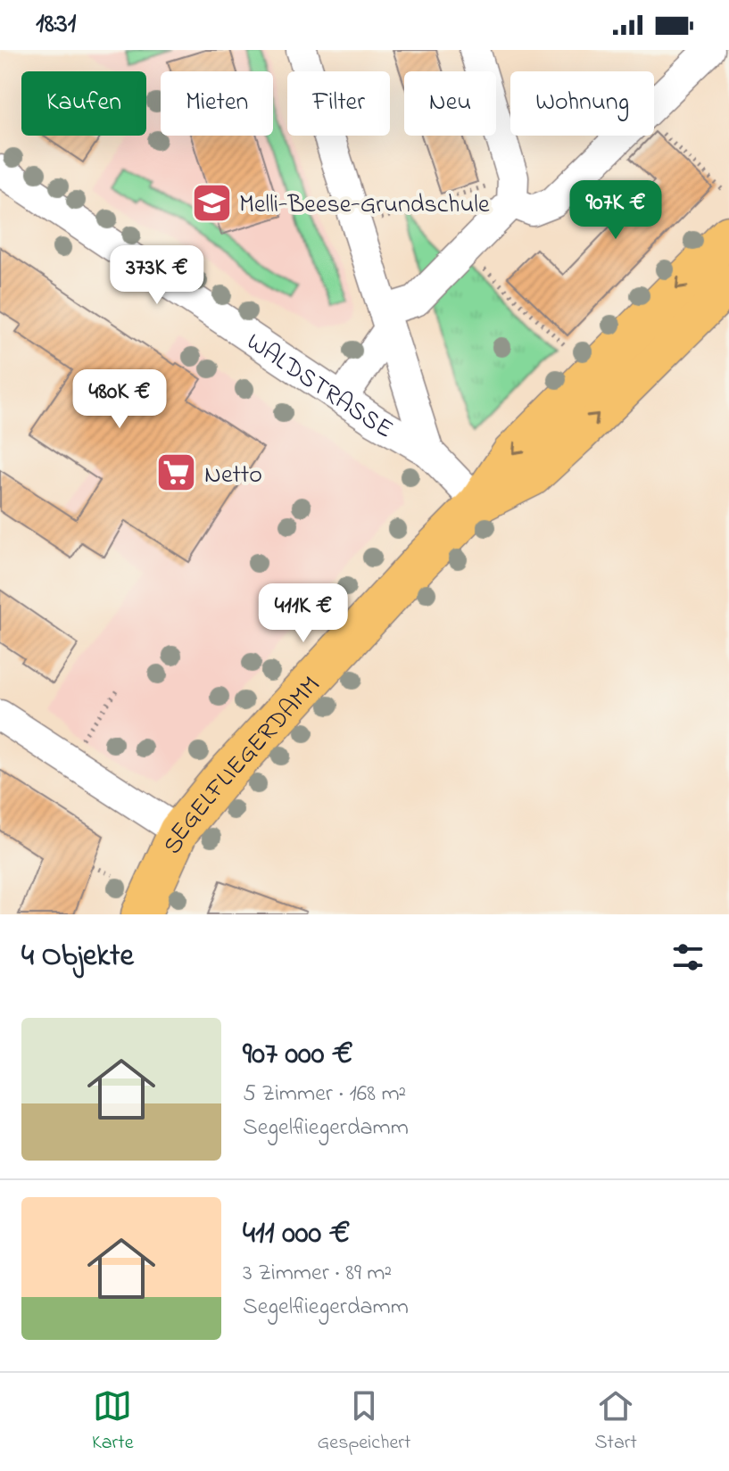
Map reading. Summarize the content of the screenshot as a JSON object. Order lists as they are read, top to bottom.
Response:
{
  "streets": {
    "main road": ["SEGELFLIEGERDAMM"],
    "street": ["WALDSTRASSE"]
  },
  "places": {
    "school or university": ["Melli-Beese-Grundschule"],
    "supermarket": ["Netto"]
  },
  "page": {
    "status": "18:31",
    "chip": [
      "Kaufen",
      "Mieten",
      "Filter",
      "Neu",
      "Wohnung"
    ],
    "price": [
      "907K €",
      "373K €",
      "480K €",
      "411K €"
    ],
    "heading": "4 Objekte",
    "list": [
      {
        "name": "907 000 €",
        "note": "5 Zimmer · 168 m² · Segelfliegerdamm"
      },
      {
        "name": "411 000 €",
        "note": "3 Zimmer · 89 m² · Segelfliegerdamm"
      }
    ],
    "tabs": ["Karte", "Gespeichert", "Start"]
  }
}
